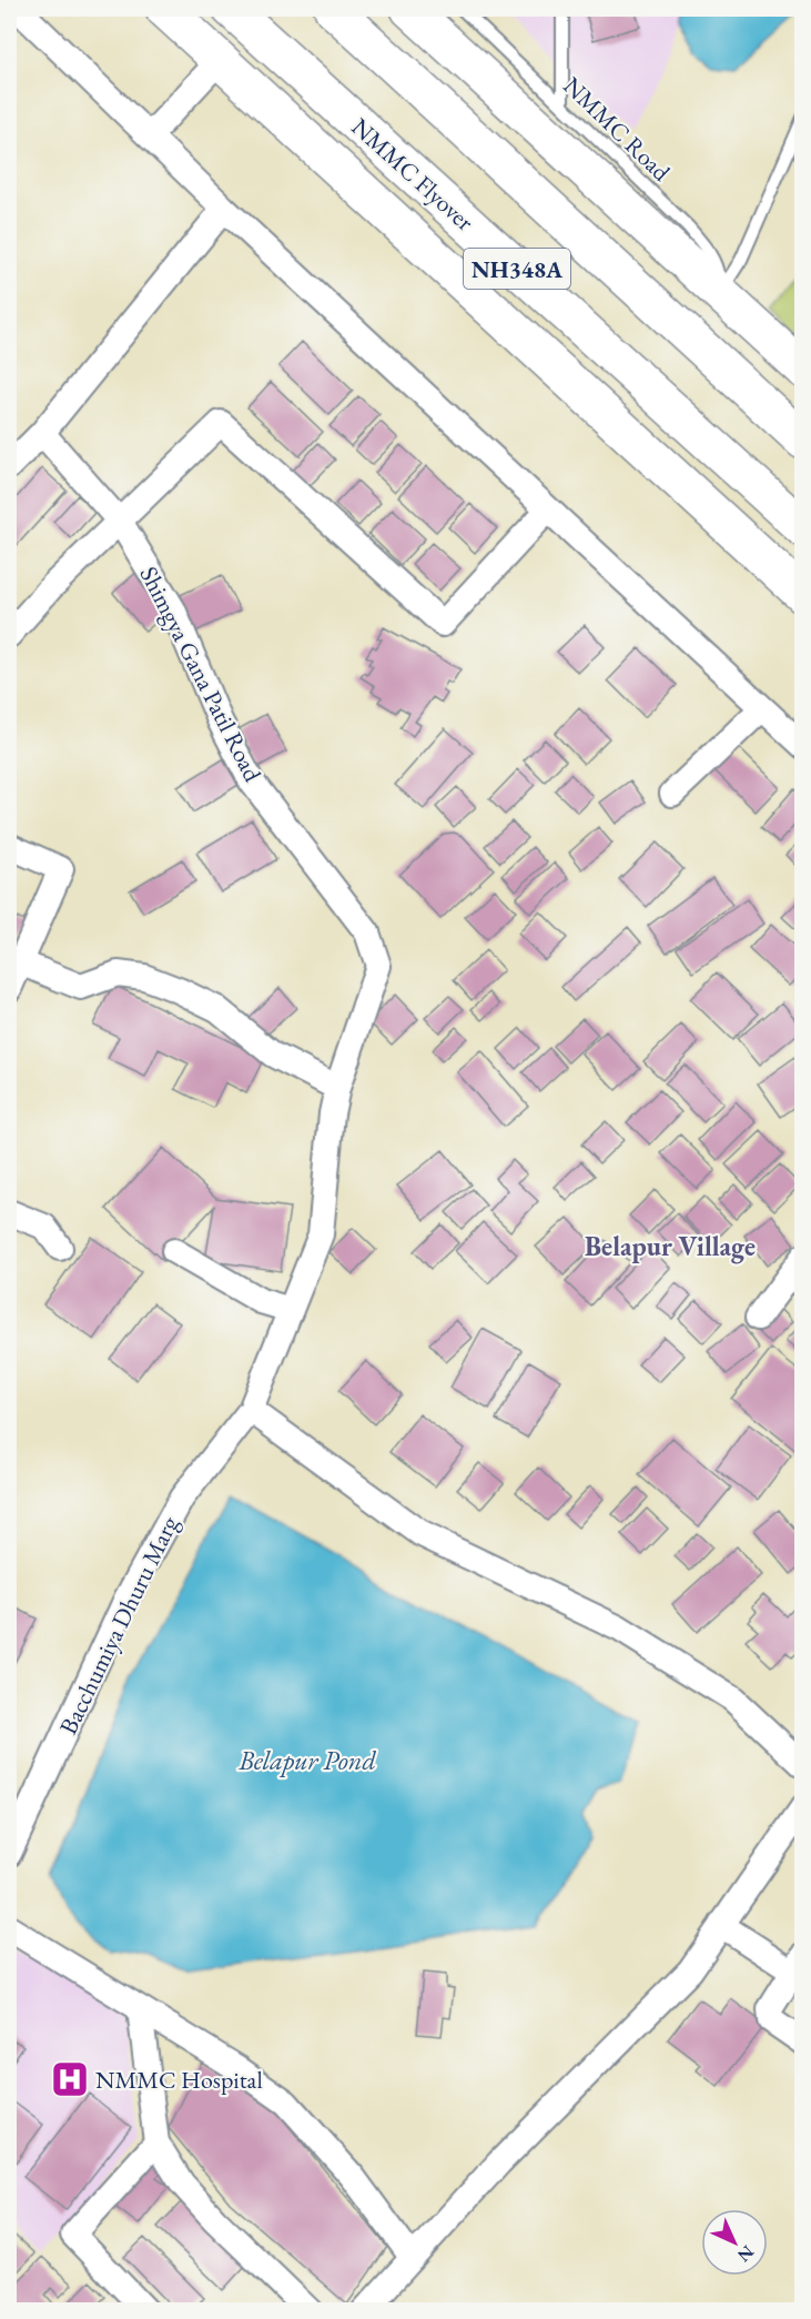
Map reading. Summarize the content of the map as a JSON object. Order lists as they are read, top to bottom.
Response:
{
  "streets": {
    "highway": ["NMMC Flyover", "NH348A"],
    "street": ["Shimgya Gana Patil Road", "Bacchumiya Dhuru Marg"],
    "lane": ["NMMC Road"]
  },
  "crossings": [
    ["Shimgya Gana Patil Road", "Bacchumiya Dhuru Marg"]
  ],
  "districts": ["Belapur Village"],
  "water": ["Belapur Pond"],
  "places": {
    "hospital": ["NMMC Hospital"]
  },
  "north": "bottom right"
}
